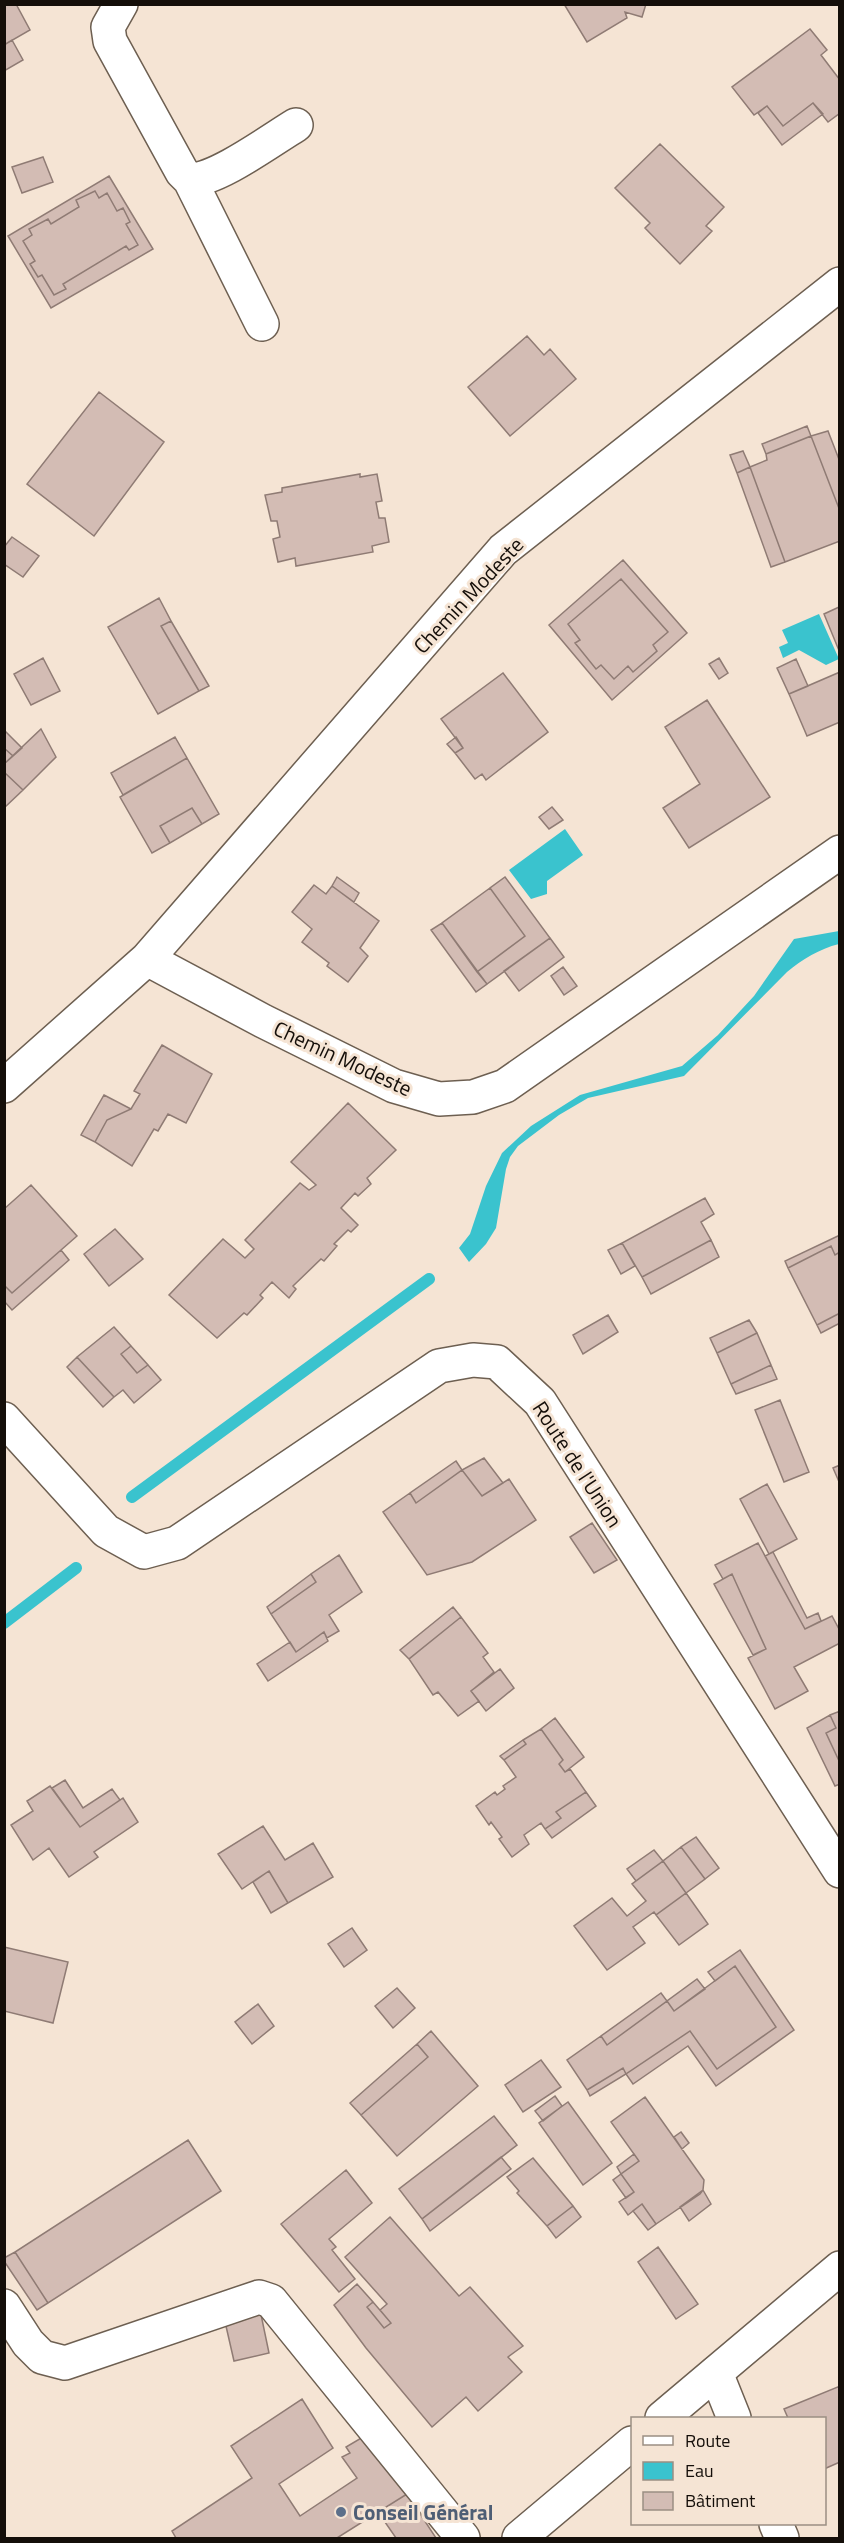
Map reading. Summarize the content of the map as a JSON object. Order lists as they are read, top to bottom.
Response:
{
  "streets": {
    "street": ["Chemin Modeste", "Route de l'Union"]
  },
  "places": ["Conseil Général"],
  "legend": ["Route", "Eau", "Bâtiment"]
}
